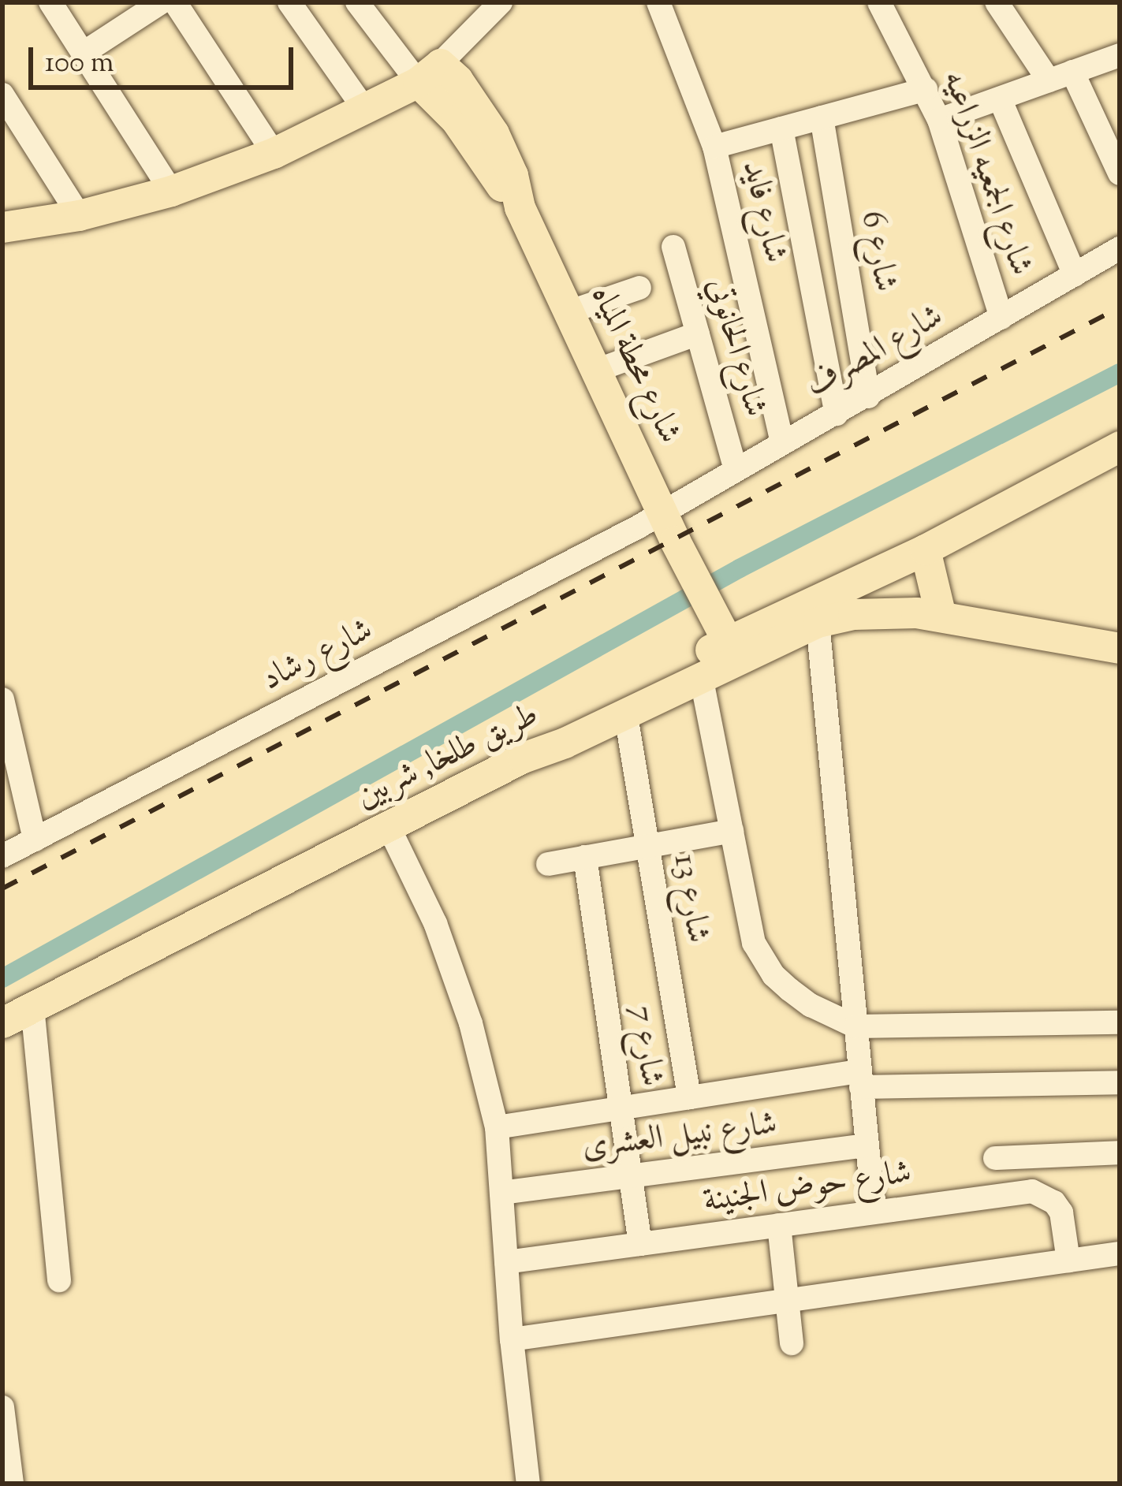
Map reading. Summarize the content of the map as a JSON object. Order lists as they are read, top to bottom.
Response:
{
  "streets": {
    "main road": ["شارع محطة المياه", "طريق طلخا, شربين"],
    "street": [
      "شارع الجمعيه الزراعيه",
      "شارع فايد",
      "شارع 6",
      "شارع الحانوتي",
      "شارع المصرف",
      "شارع رشاد",
      "شارع 13",
      "شارع 7",
      "شارع نبيل العشرى",
      "شارع حوض الجنينة"
    ]
  },
  "crossings": [
    ["شارع الجمعيه الزراعيه", "شارع المصرف"],
    ["شارع فايد", "شارع المصرف"],
    ["شارع 6", "شارع المصرف"],
    ["شارع الحانوتي", "شارع المصرف"],
    ["شارع المصرف", "شارع محطة المياه"],
    ["شارع المصرف", "شارع رشاد"],
    ["شارع محطة المياه", "شارع رشاد"],
    ["طريق طلخا, شربين", "شارع 13"],
    ["شارع 7", "شارع نبيل العشرى"],
    ["شارع 7", "شارع حوض الجنينة"]
  ],
  "scale_bar": "100 m"
}
